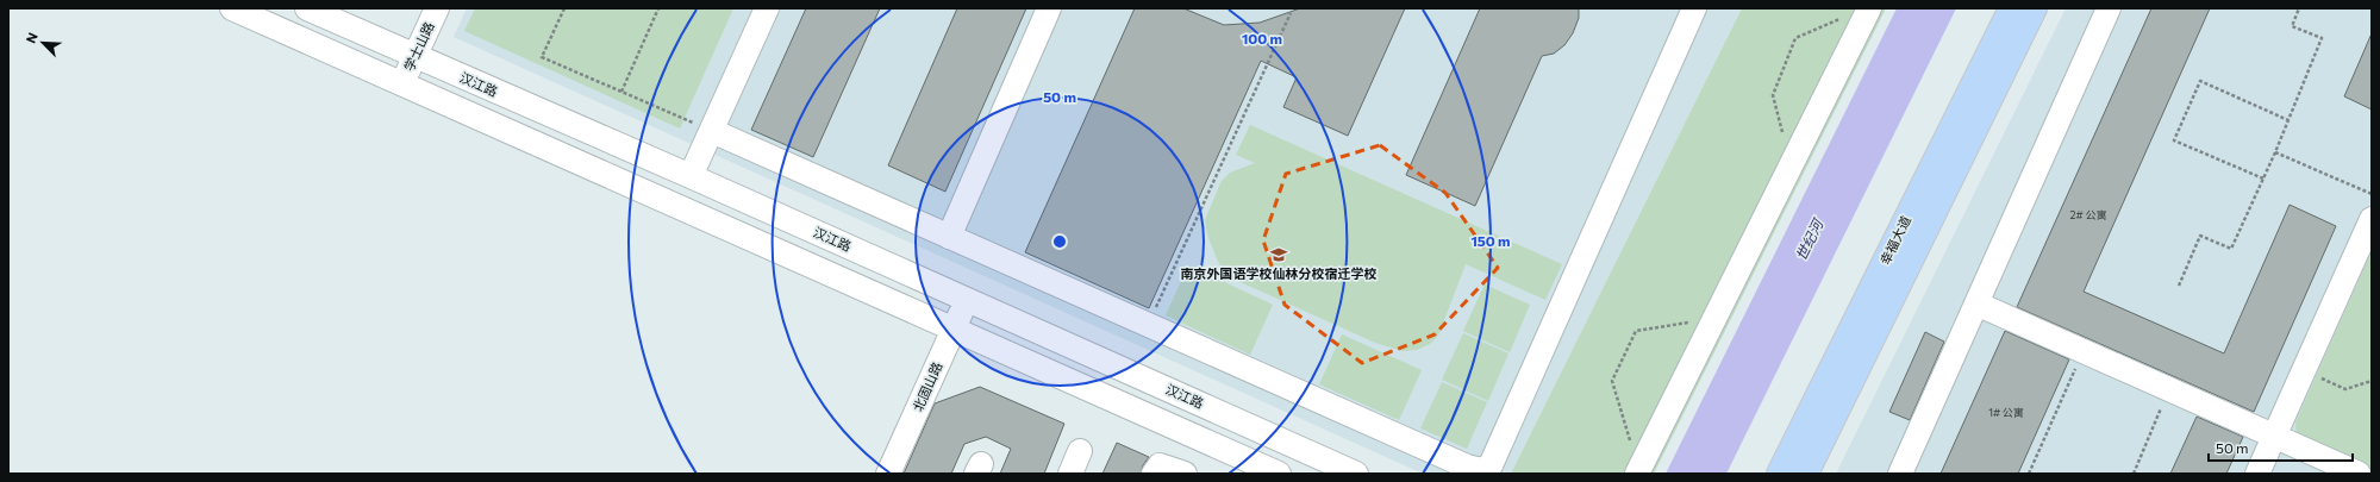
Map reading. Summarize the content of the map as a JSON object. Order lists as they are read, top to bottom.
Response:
{
  "streets": {
    "main road": ["幸福大道"],
    "street": ["学士山路", "汉江路", "北固山路"]
  },
  "crossings": [
    ["学士山路", "汉江路"],
    ["汉江路", "北固山路"]
  ],
  "water": ["世纪河"],
  "places": {
    "school or university": ["南京外国语学校仙林分校宿迁学校"]
  },
  "house_numbers": ["2# 公寓", "1# 公寓"],
  "scale_bar": "50 m",
  "north": "top left",
  "rings": ["100 m", "50 m", "150 m"]
}
